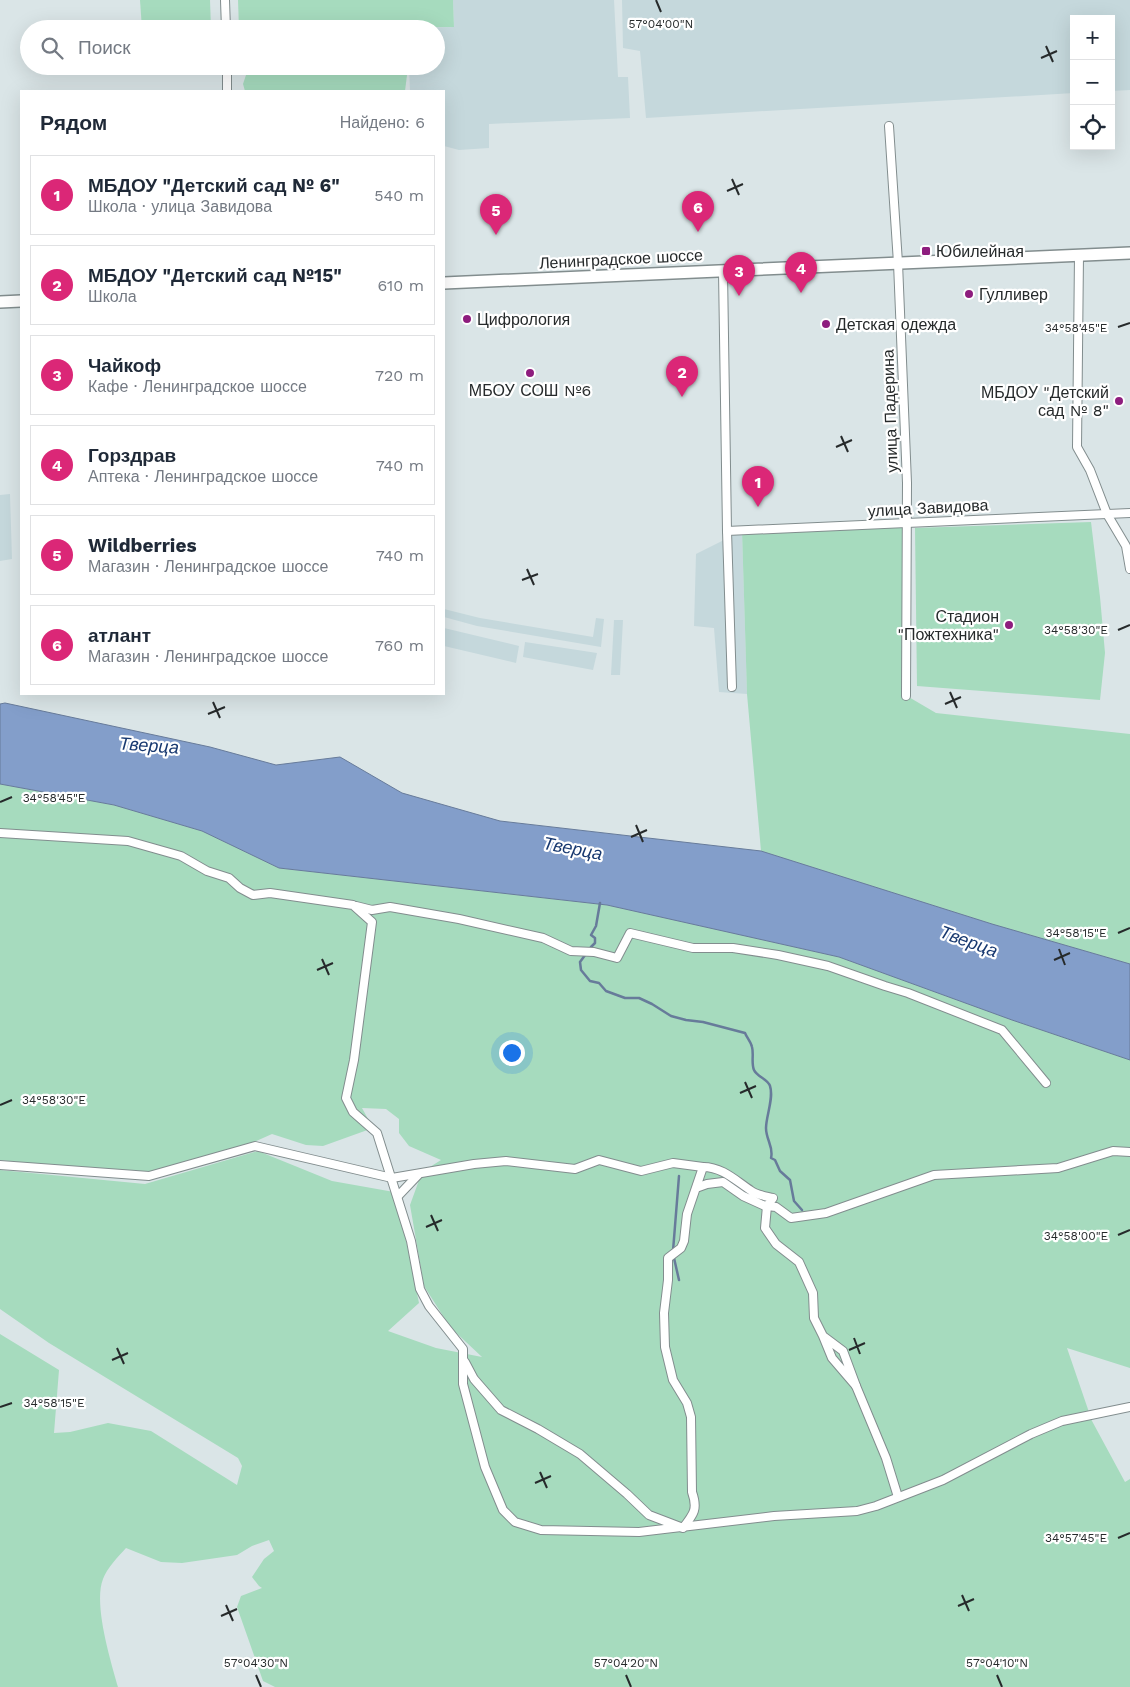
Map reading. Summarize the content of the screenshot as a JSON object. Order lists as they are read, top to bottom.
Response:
{
  "streets": {
    "main road": ["Ленинградское шоссе"],
    "street": ["улица Падерина", "улица Завидова"]
  },
  "crossings": [
    ["Ленинградское шоссе", "улица Падерина"],
    ["улица Падерина", "улица Завидова"]
  ],
  "water": ["Тверца"],
  "places": {
    "transit": ["Юбилейная"],
    "other": [
      "Гулливер",
      "Цифрология",
      "Детская одежда",
      "МБОУ СОШ №6",
      "МБДОУ \"Детский сад № 8\"",
      "Стадион \"Пожтехника\""
    ]
  },
  "page": {
    "map_buttons": ["+", "−"],
    "search": "Поиск",
    "heading": ["Рядом", "Найдено: 6"],
    "list": [
      {
        "mark": "1",
        "name": "МБДОУ \"Детский сад № 6\"",
        "note": "Школа · улица Завидова",
        "value": "540 m"
      },
      {
        "mark": "2",
        "name": "МБДОУ \"Детский сад №15\"",
        "note": "Школа",
        "value": "610 m"
      },
      {
        "mark": "3",
        "name": "Чайкоф",
        "note": "Кафе · Ленинградское шоссе",
        "value": "720 m"
      },
      {
        "mark": "4",
        "name": "Горздрав",
        "note": "Аптека · Ленинградское шоссе",
        "value": "740 m"
      },
      {
        "mark": "5",
        "name": "Wildberries",
        "note": "Магазин · Ленинградское шоссе",
        "value": "740 m"
      },
      {
        "mark": "6",
        "name": "атлант",
        "note": "Магазин · Ленинградское шоссе",
        "value": "760 m"
      }
    ],
    "pins": [
      "6",
      "5",
      "4",
      "3",
      "2",
      "1"
    ]
  },
  "coordinates": [
    "57°04'00\"N",
    "34°58'45\"E",
    "34°58'30\"E",
    "34°58'15\"E",
    "34°58'00\"E",
    "34°57'45\"E",
    "57°04'30\"N",
    "57°04'20\"N",
    "57°04'10\"N"
  ]
}
